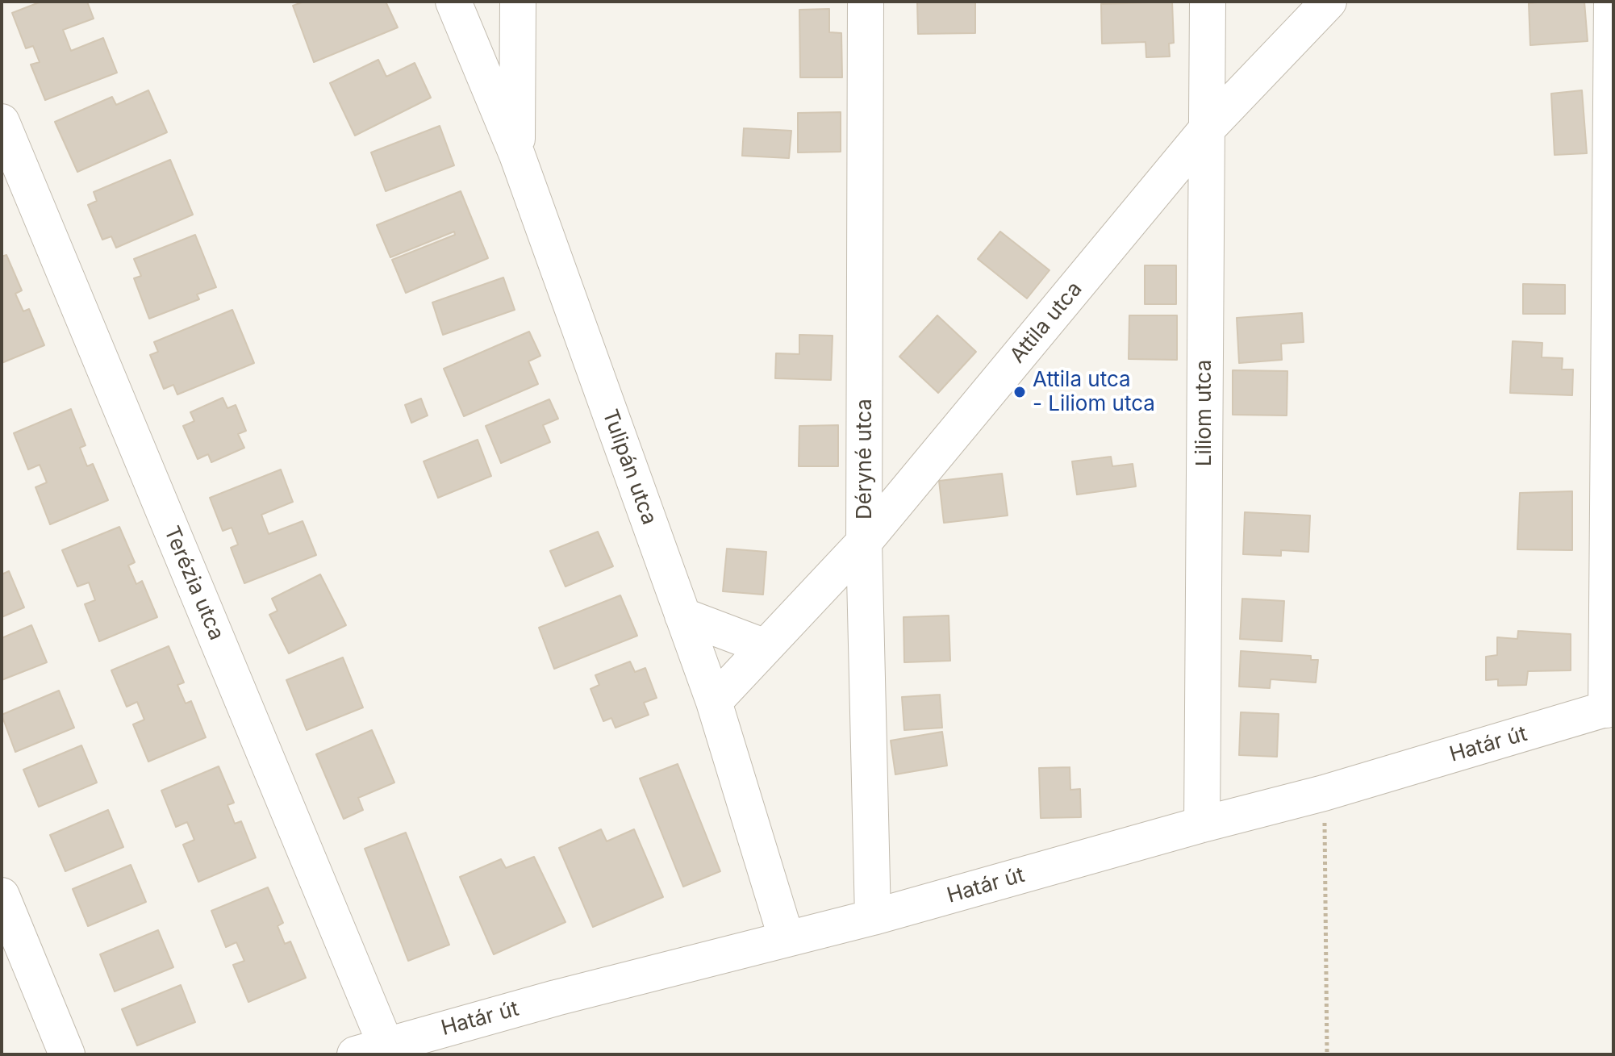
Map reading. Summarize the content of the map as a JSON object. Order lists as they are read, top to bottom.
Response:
{
  "streets": {
    "street": [
      "Attila utca",
      "Liliom utca",
      "Déryné utca",
      "Tulipán utca",
      "Terézia utca",
      "Határ út"
    ]
  },
  "crossings": [
    ["Attila utca", "Liliom utca"],
    ["Attila utca", "Déryné utca"],
    ["Attila utca", "Tulipán utca"],
    ["Liliom utca", "Határ út"],
    ["Déryné utca", "Határ út"],
    ["Tulipán utca", "Határ út"],
    ["Terézia utca", "Határ út"]
  ],
  "places": ["Attila utca - Liliom utca"]
}
